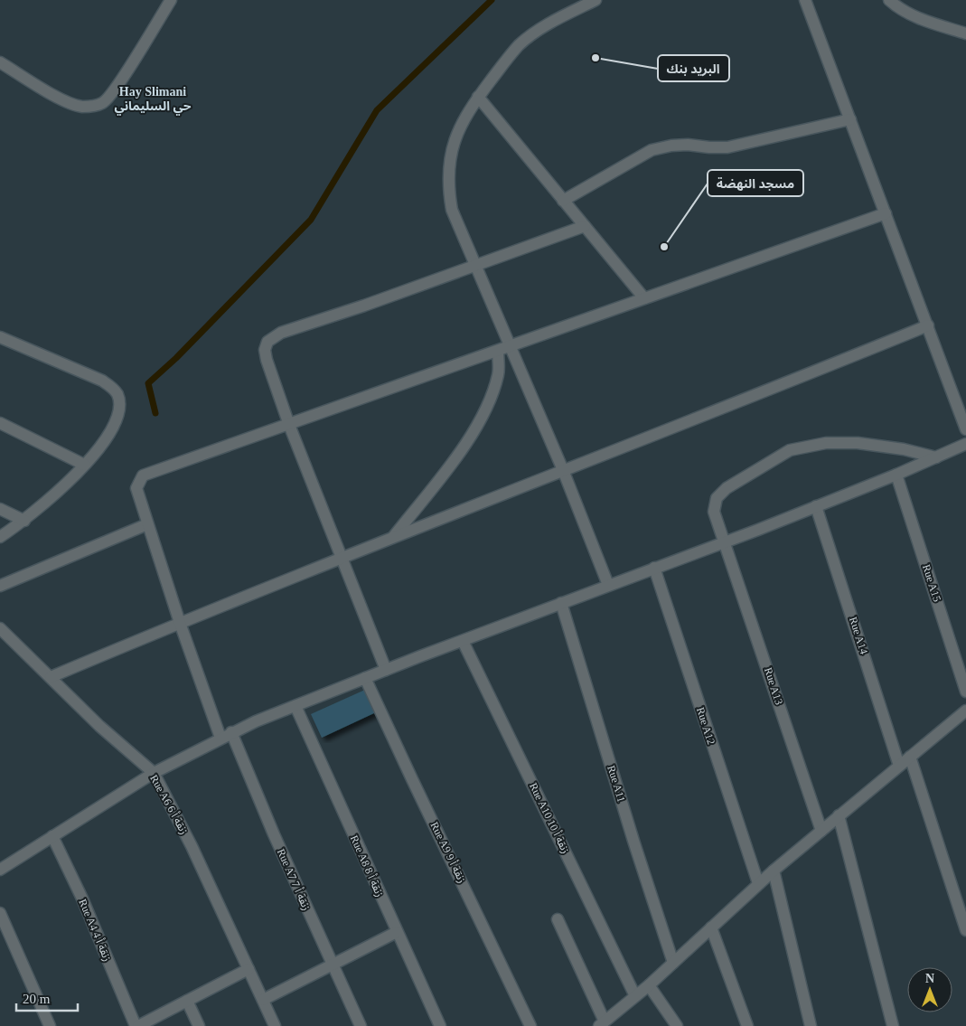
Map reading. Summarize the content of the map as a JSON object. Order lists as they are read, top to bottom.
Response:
{
  "streets": {
    "street": [
      "Rue A15",
      "Rue A14",
      "Rue A13",
      "Rue A12",
      "Rue A11",
      "Rue A6 زنقة أ 6",
      "Rue A10 زنقة أ 10",
      "Rue A9 زنقة أ 9",
      "Rue A8 زنقة أ 8",
      "Rue A7 زنقة أ 7",
      "Rue A4 زنقة أ 4"
    ]
  },
  "districts": ["Hay Slimani حي السليماني"],
  "places": ["البريد بنك", "مسجد النهضة"],
  "scale_bar": "20 m",
  "north": "top"
}
